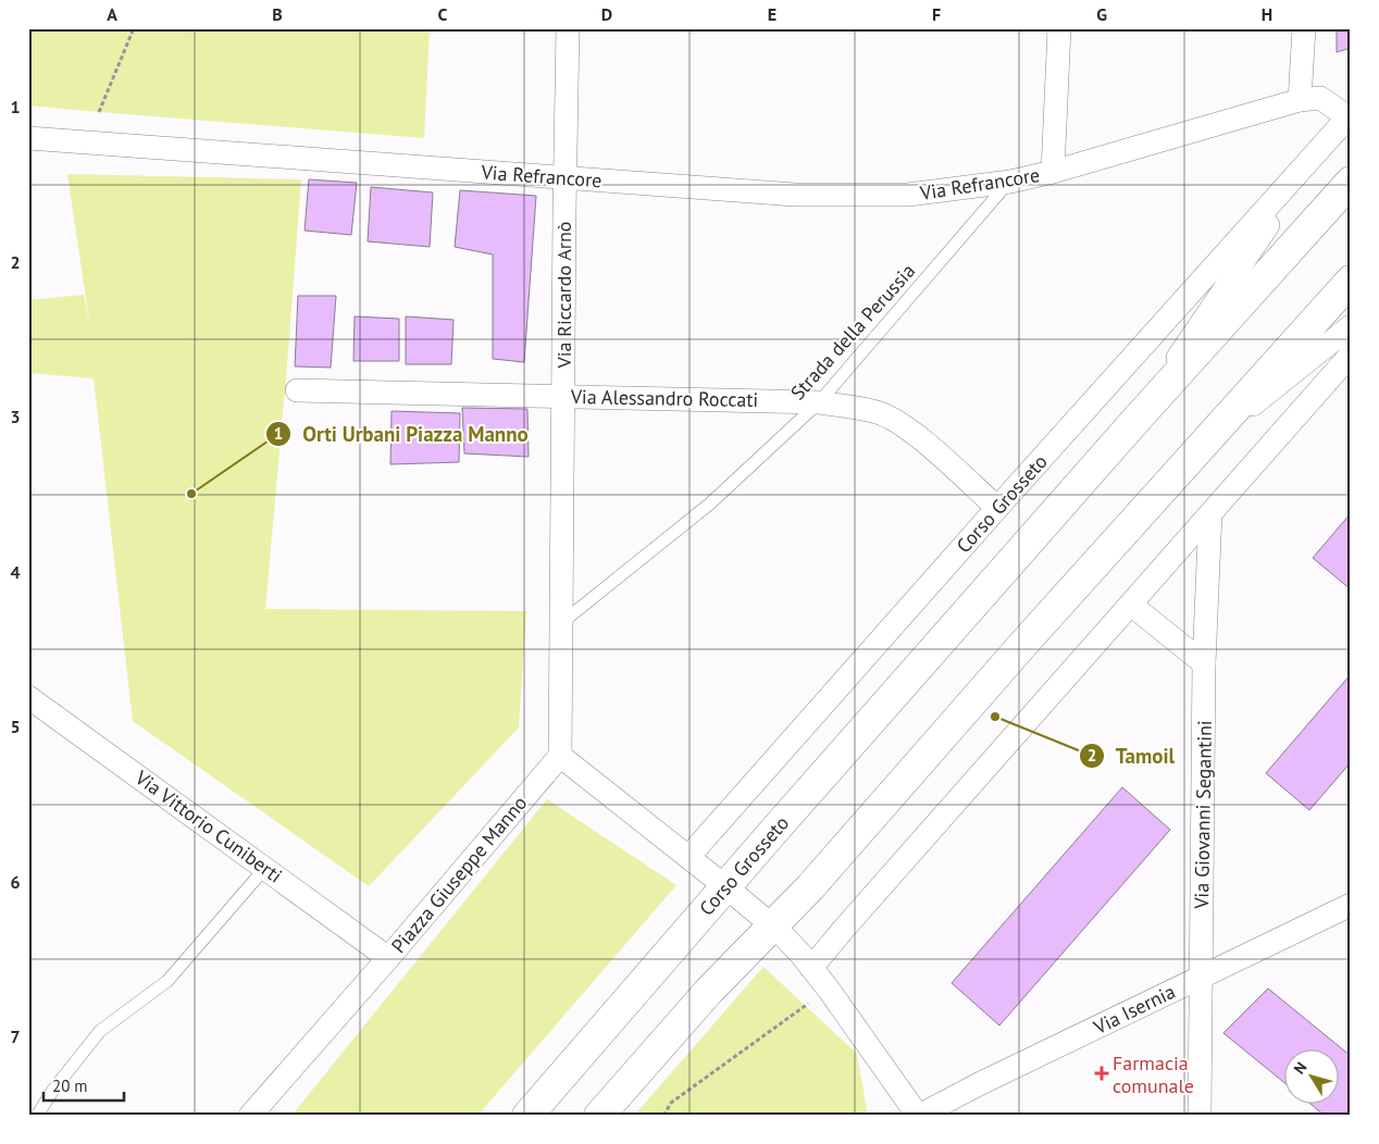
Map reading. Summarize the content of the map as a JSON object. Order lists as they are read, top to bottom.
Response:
{
  "streets": {
    "main road": ["Corso Grosseto"],
    "street": [
      "Via Refrancore",
      "Via Riccardo Arnò",
      "Via Alessandro Roccati",
      "Via Giovanni Segantini",
      "Via Vittorio Cuniberti",
      "Piazza Giuseppe Manno",
      "Via Isernia"
    ],
    "lane": ["Strada della Perussia"]
  },
  "crossings": [
    ["Via Refrancore", "Via Riccardo Arnò"],
    ["Via Refrancore", "Strada della Perussia"],
    ["Via Refrancore", "Corso Grosseto"],
    ["Via Riccardo Arnò", "Strada della Perussia"],
    ["Via Riccardo Arnò", "Via Alessandro Roccati"],
    ["Via Riccardo Arnò", "Piazza Giuseppe Manno"],
    ["Strada della Perussia", "Via Alessandro Roccati"],
    ["Via Alessandro Roccati", "Corso Grosseto"],
    ["Corso Grosseto", "Via Isernia"],
    ["Via Giovanni Segantini", "Via Isernia"],
    ["Via Vittorio Cuniberti", "Piazza Giuseppe Manno"]
  ],
  "places": {
    "other": ["Orti Urbani Piazza Manno", "Tamoil"],
    "health": ["Farmacia comunale"]
  },
  "scale_bar": "20 m",
  "north": "top left",
  "grid": {
    "columns": [
      "A",
      "B",
      "C",
      "D",
      "E",
      "F",
      "G",
      "H"
    ],
    "rows": [
      "1",
      "2",
      "3",
      "4",
      "5",
      "6",
      "7"
    ]
  }
}
